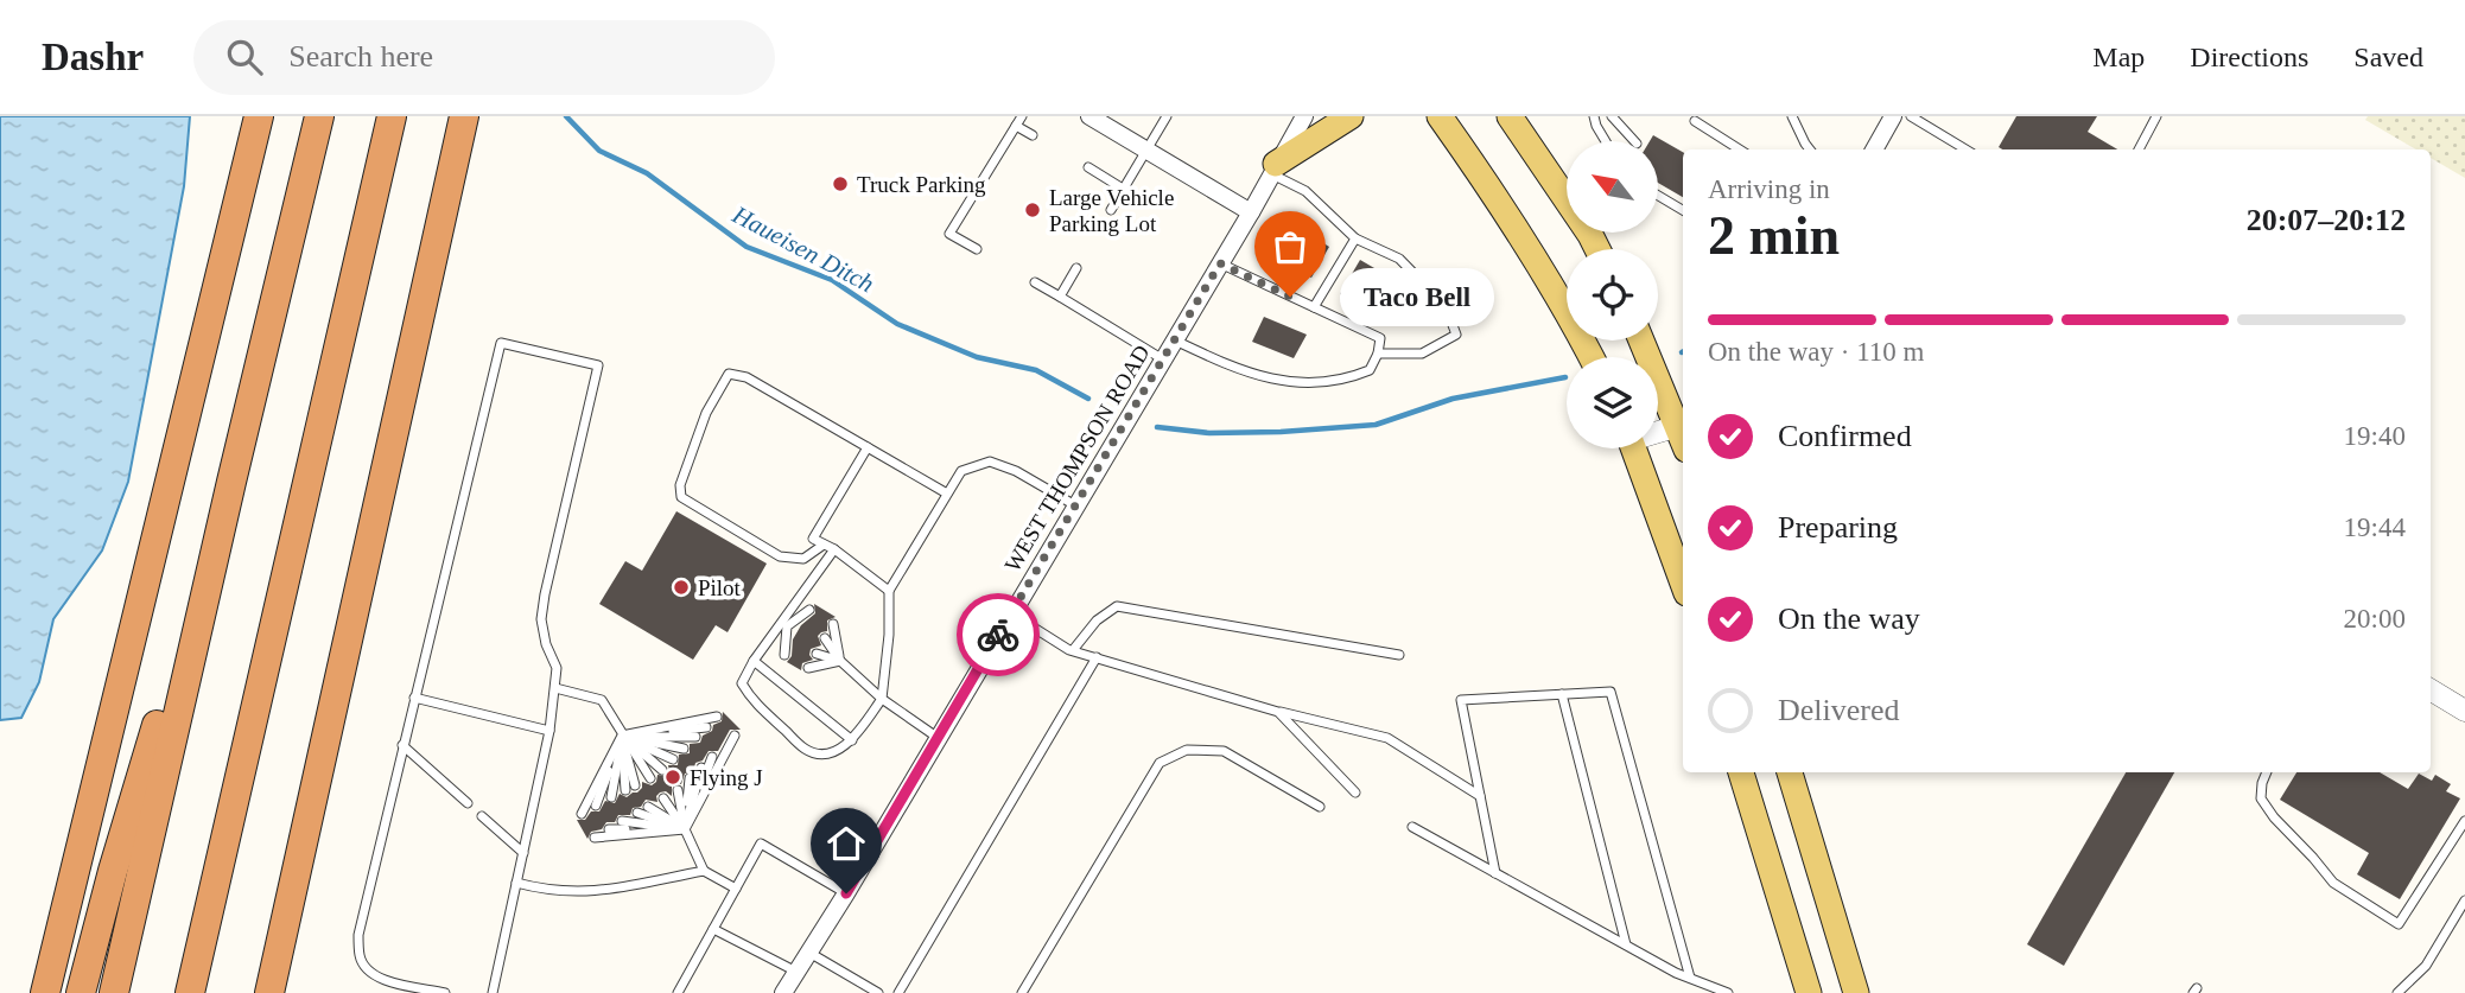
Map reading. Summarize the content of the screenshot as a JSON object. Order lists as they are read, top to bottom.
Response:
{
  "streets": {
    "street": ["WEST THOMPSON ROAD"]
  },
  "water": ["Haueisen Ditch"],
  "places": [
    "Truck Parking",
    "Large Vehicle Parking Lot",
    "Taco Bell",
    "Pilot",
    "Flying J"
  ],
  "north": "top left",
  "page": {
    "header": "Dashr",
    "search": "Search here",
    "nav": ["Map", "Directions", "Saved"],
    "heading": ["2 min", "Arriving in", "20:07–20:12"],
    "bubble": "Taco Bell",
    "bar": "On the way · 110 m",
    "list": [
      ["Confirmed", "19:40"],
      ["Preparing", "19:44"],
      ["On the way", "20:00"],
      "Delivered"
    ]
  }
}
